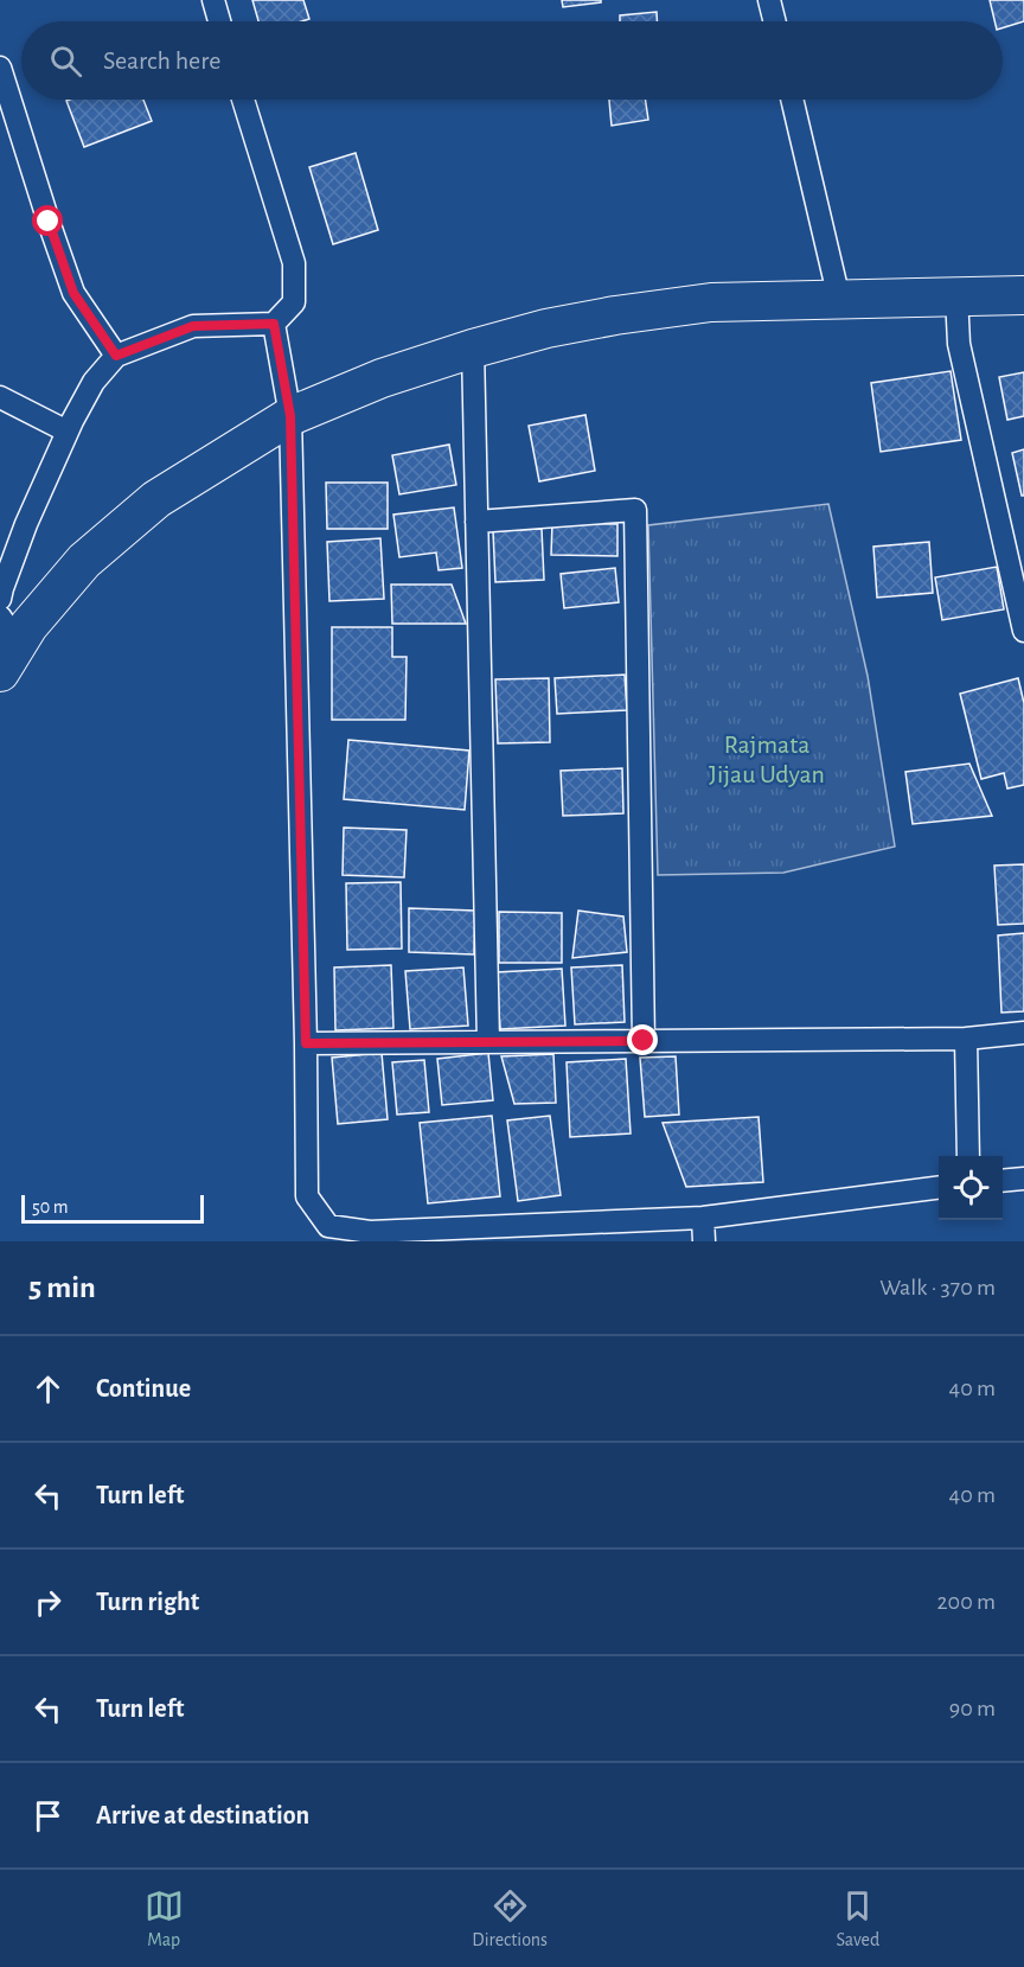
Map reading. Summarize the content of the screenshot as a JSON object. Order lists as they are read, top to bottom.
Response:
{
  "parks": ["Rajmata Jijau Udyan"],
  "scale_bar": "50 m",
  "page": {
    "search": "Search here",
    "scale": "50 m",
    "heading": ["5 min", "Walk · 370 m"],
    "list": [
      ["Continue", "40 m"],
      ["Turn left", "40 m"],
      ["Turn right", "200 m"],
      ["Turn left", "90 m"],
      "Arrive at destination"
    ],
    "nav": ["Map", "Directions", "Saved"]
  }
}
